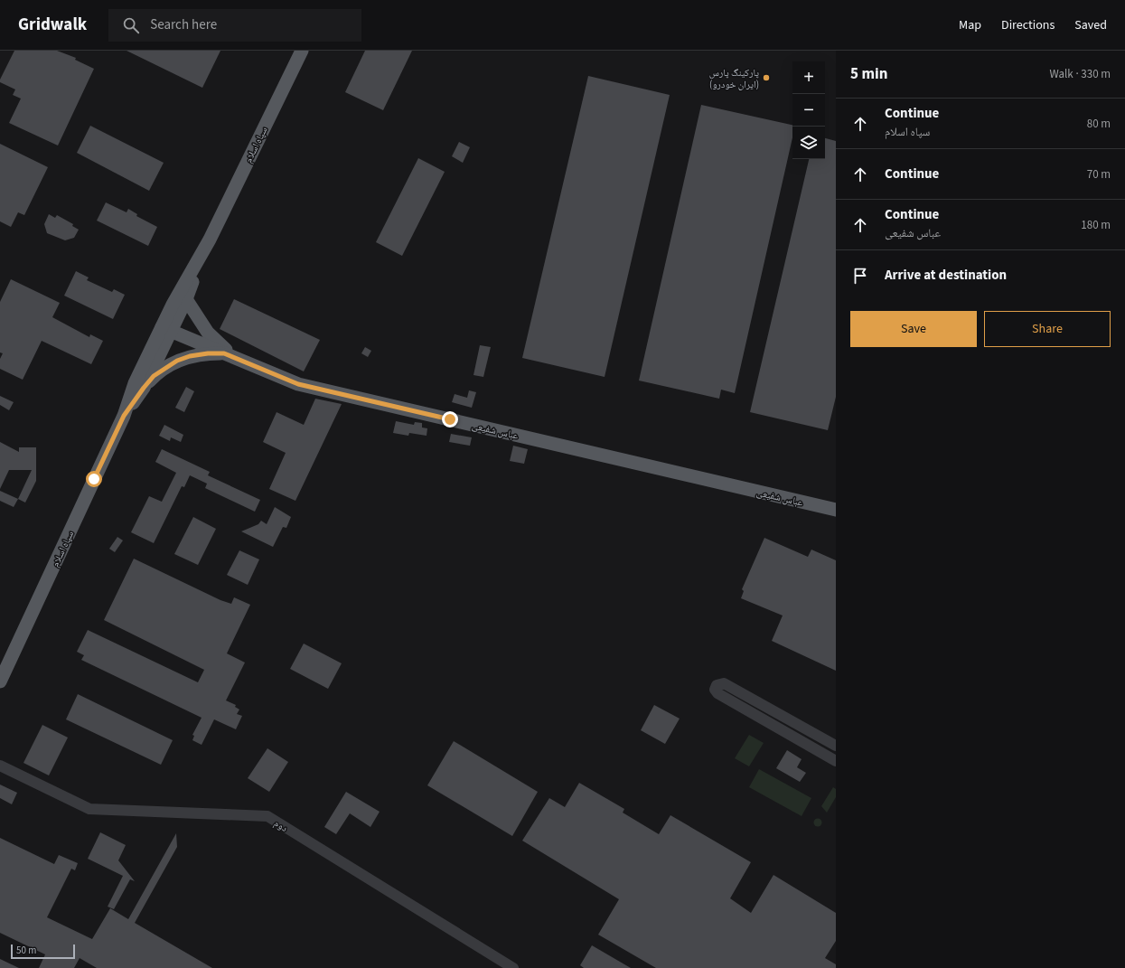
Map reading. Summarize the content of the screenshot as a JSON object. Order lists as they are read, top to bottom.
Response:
{
  "streets": {
    "main road": ["سپاه اسلام", "عباس شفیعی"],
    "lane": ["دوم"]
  },
  "crossings": [
    ["سپاه اسلام", "عباس شفیعی"]
  ],
  "places": ["پارکینگ پارس (ایران خودرو)"],
  "scale_bar": "50 m",
  "page": {
    "header": "Gridwalk",
    "search": "Search here",
    "nav": ["Map", "Directions", "Saved"],
    "heading": ["5 min", "Walk · 330 m"],
    "map_buttons": ["+", "−"],
    "list": [
      ["Continue", "سپاه اسلام", "80 m"],
      ["Continue", "70 m"],
      ["Continue", "عباس شفیعی", "180 m"],
      "Arrive at destination"
    ],
    "buttons": ["Save", "Share"],
    "scale": "50 m"
  }
}
